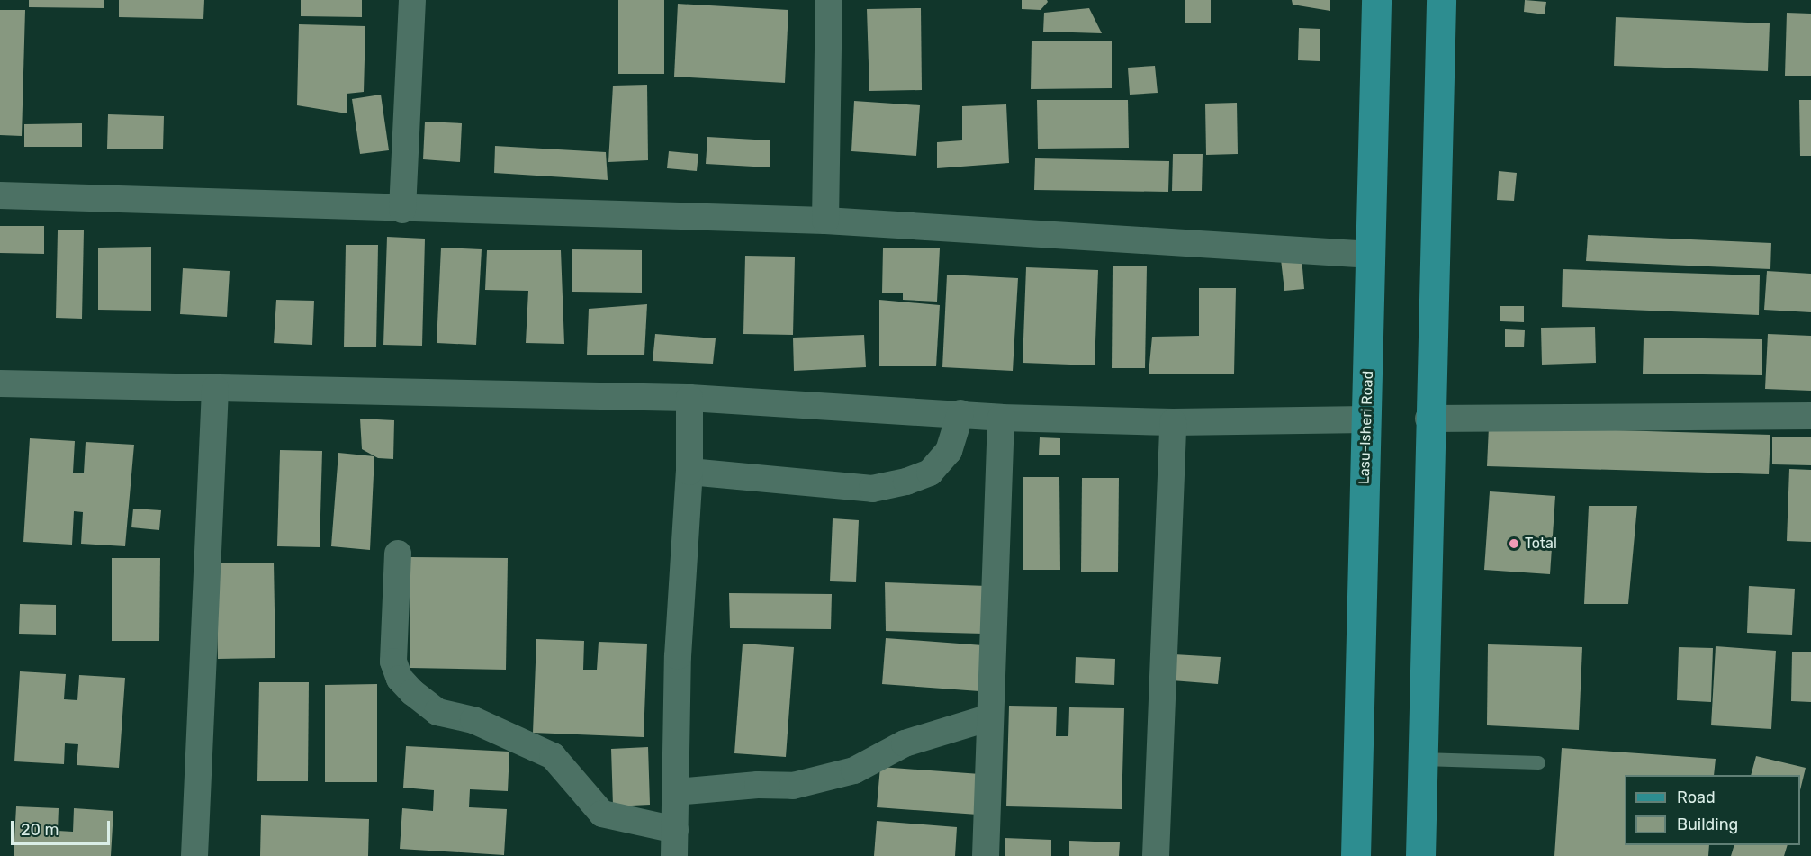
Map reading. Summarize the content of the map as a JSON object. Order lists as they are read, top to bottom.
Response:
{
  "streets": {
    "main road": ["Lasu-Isheri Road"]
  },
  "places": ["Total"],
  "legend": ["Road", "Building"],
  "scale_bar": "20 m"
}
